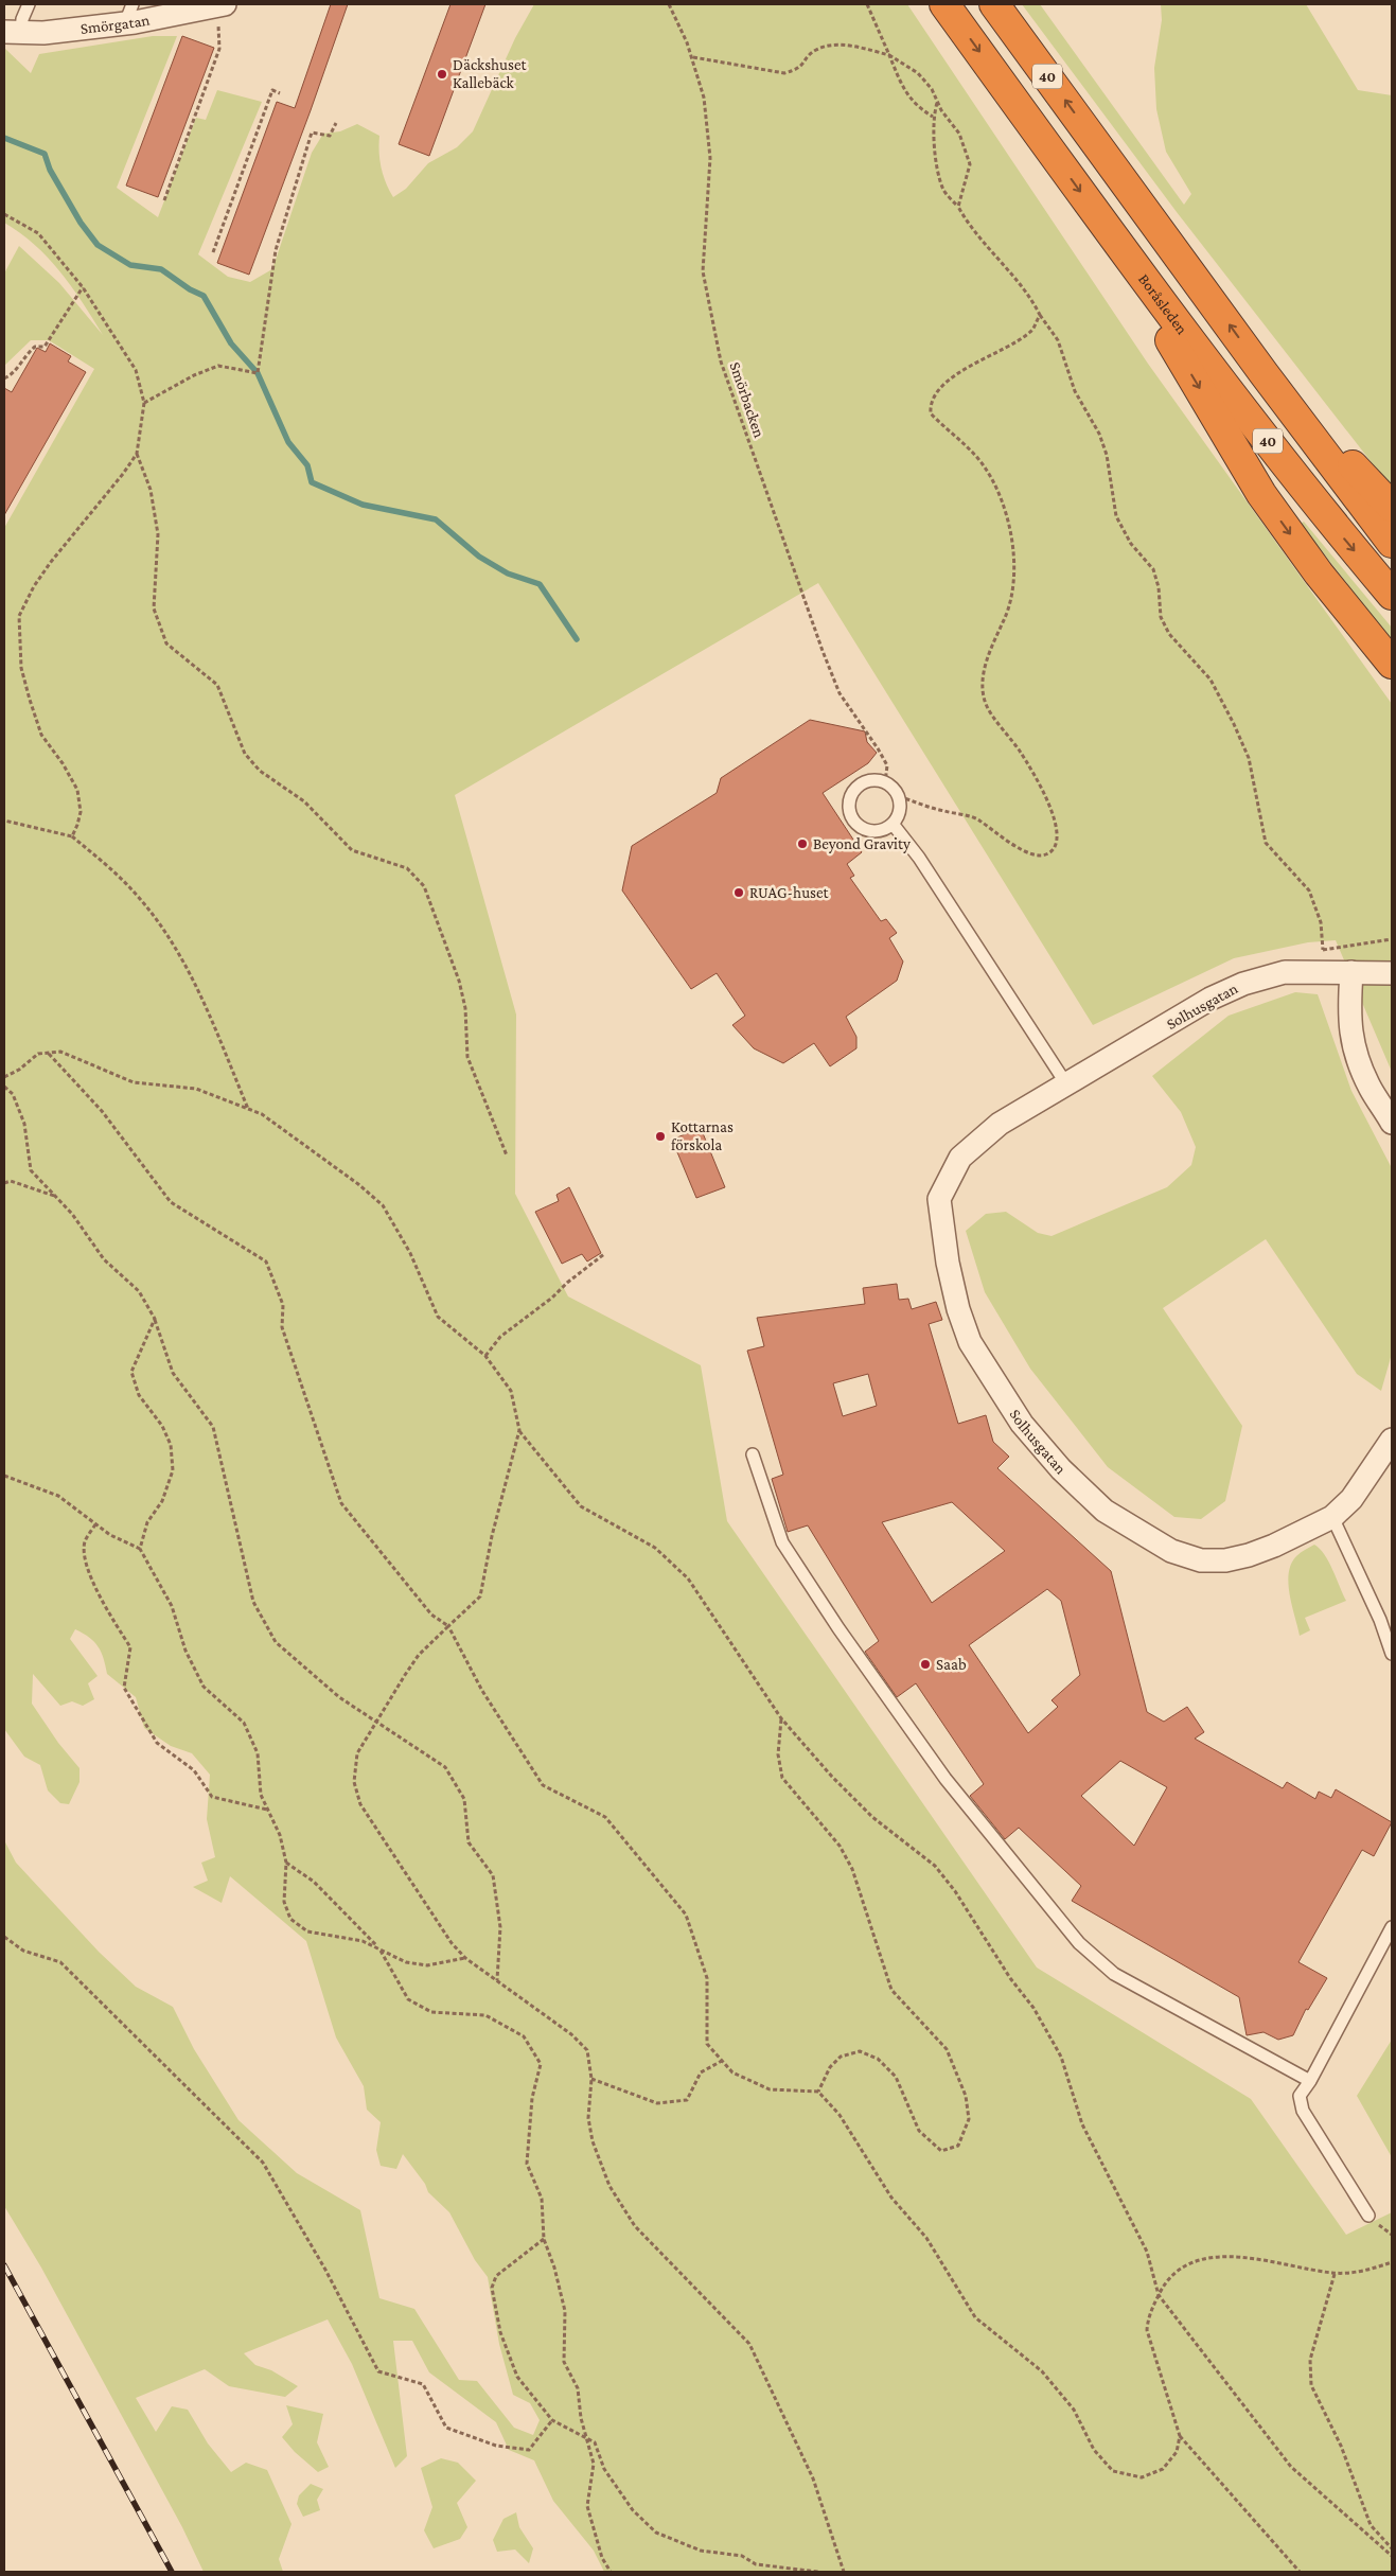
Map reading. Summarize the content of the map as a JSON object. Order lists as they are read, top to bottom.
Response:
{
  "streets": {
    "highway": ["40", "Boråsleden"],
    "street": ["Smörgatan", "Solhusgatan"],
    "path": ["Smörbacken"]
  },
  "places": [
    "Däckshuset Kallebäck",
    "Beyond Gravity",
    "RUAG-huset",
    "Kottarnas förskola",
    "Saab"
  ]
}
